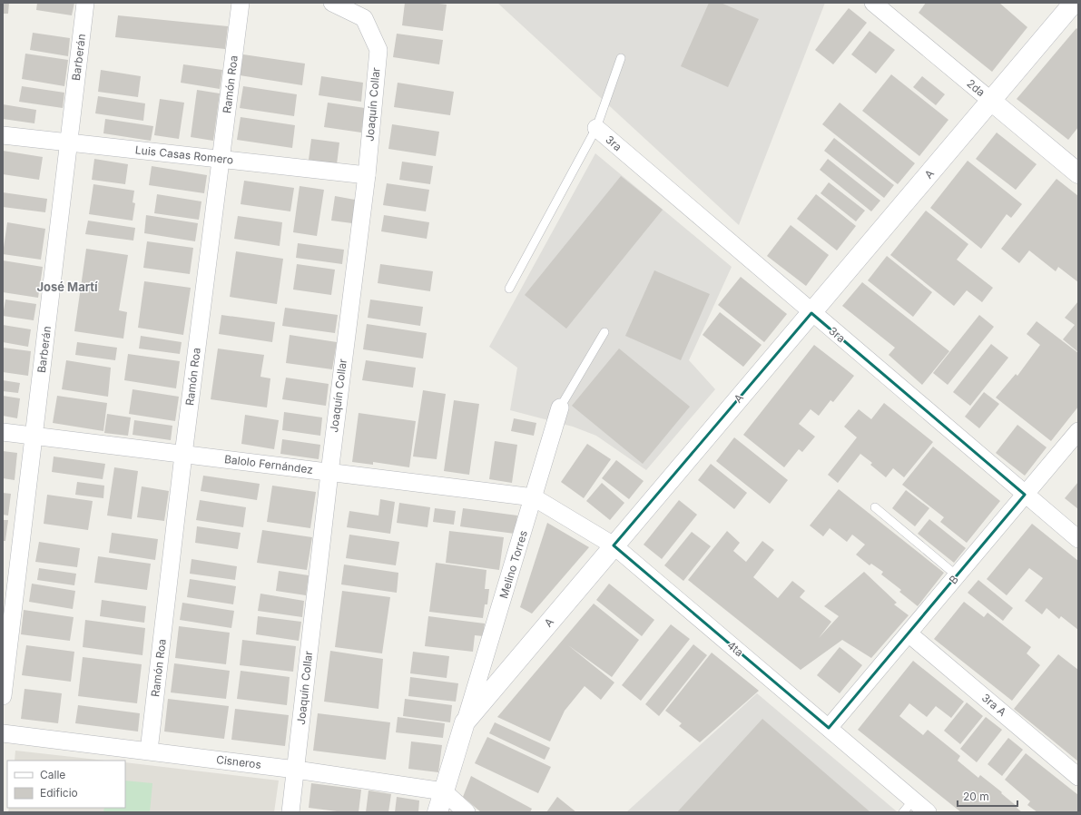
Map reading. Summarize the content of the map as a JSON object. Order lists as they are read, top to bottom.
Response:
{
  "streets": {
    "street": [
      "Barberán",
      "Ramón Roa",
      "2da",
      "Joaquín Collar",
      "3ra",
      "Luis Casas Romero",
      "A",
      "Balolo Fernández",
      "Melino Torres",
      "B",
      "4ta",
      "3ra A",
      "Cisneros"
    ]
  },
  "crossings": [
    ["Barberán", "Luis Casas Romero"],
    ["Barberán", "Balolo Fernández"],
    ["Ramón Roa", "Luis Casas Romero"],
    ["Ramón Roa", "Balolo Fernández"],
    ["Ramón Roa", "Cisneros"],
    ["2da", "A"],
    ["Joaquín Collar", "Luis Casas Romero"],
    ["Joaquín Collar", "Balolo Fernández"],
    ["Joaquín Collar", "Cisneros"],
    ["3ra", "A"],
    ["3ra", "B"],
    ["A", "Melino Torres"],
    ["A", "4ta"],
    ["A", "Cisneros"],
    ["Balolo Fernández", "Melino Torres"],
    ["Balolo Fernández", "4ta"],
    ["Melino Torres", "4ta"],
    ["B", "4ta"],
    ["B", "3ra A"]
  ],
  "districts": ["José Martí"],
  "legend": ["Calle", "Edificio"],
  "scale_bar": "20 m"
}
